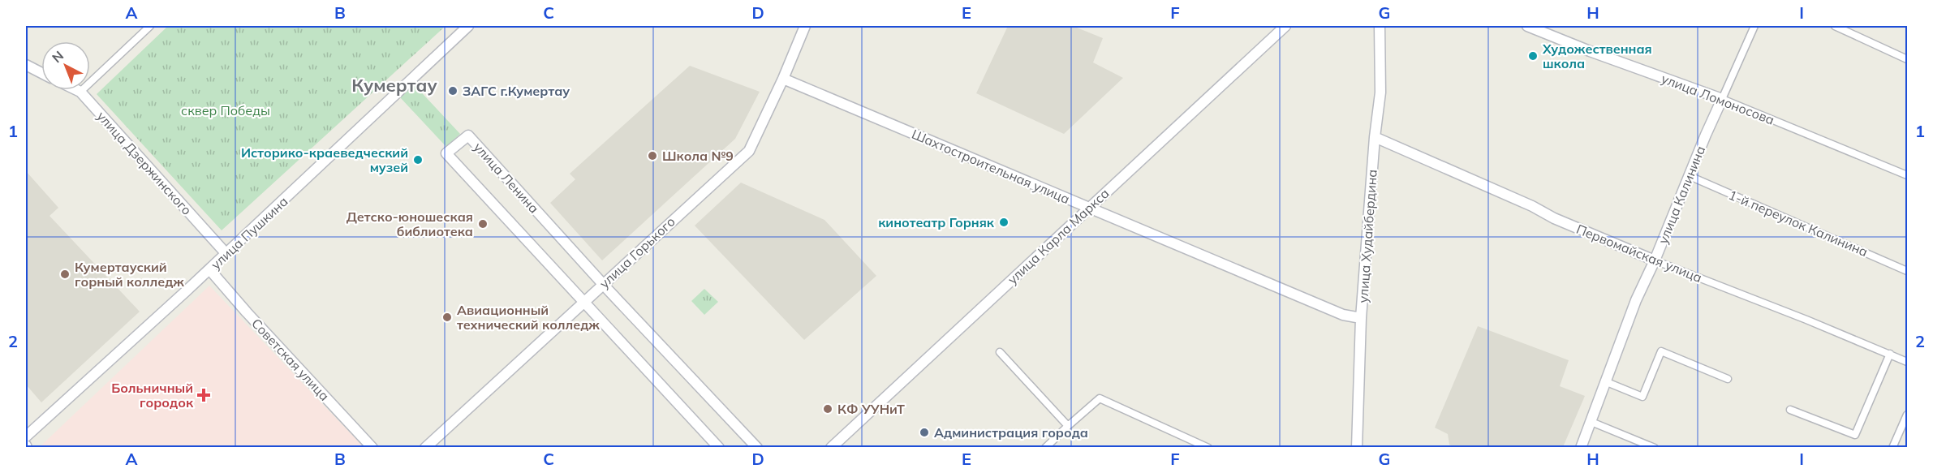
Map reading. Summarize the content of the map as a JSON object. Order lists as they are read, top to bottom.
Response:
{
  "streets": {
    "street": [
      "улица Ломоносова",
      "улица Дзержинского",
      "Шахтостроительная улица",
      "улица Ленина",
      "улица Калинина",
      "1-й переулок Калинина",
      "улица Пушкина",
      "улица Карла Маркса",
      "улица Худайбердина",
      "улица Горького",
      "Первомайская улица",
      "Советская улица"
    ]
  },
  "crossings": [
    ["улица Ломоносова", "улица Калинина"],
    ["улица Дзержинского", "улица Пушкина"],
    ["Шахтостроительная улица", "улица Карла Маркса"],
    ["Шахтостроительная улица", "улица Худайбердина"],
    ["Шахтостроительная улица", "улица Горького"],
    ["улица Ленина", "улица Горького"],
    ["улица Калинина", "1-й переулок Калинина"],
    ["улица Калинина", "Первомайская улица"],
    ["улица Пушкина", "Советская улица"],
    ["улица Худайбердина", "Первомайская улица"]
  ],
  "districts": ["Кумертау"],
  "parks": ["сквер Победы"],
  "places": {
    "other": [
      "Художественная школа",
      "ЗАГС г.Кумертау",
      "Школа №9",
      "Историко-краеведческий музей",
      "кинотеатр Горняк",
      "Детско-юношеская библиотека",
      "Кумертауский горный колледж",
      "Авиационный технический колледж",
      "КФ УУНиТ",
      "Администрация города"
    ],
    "health": ["Больничный городок"]
  },
  "north": "top left",
  "grid": {
    "columns": [
      "A",
      "B",
      "C",
      "D",
      "E",
      "F",
      "G",
      "H",
      "I"
    ],
    "rows": ["1", "2"]
  }
}
